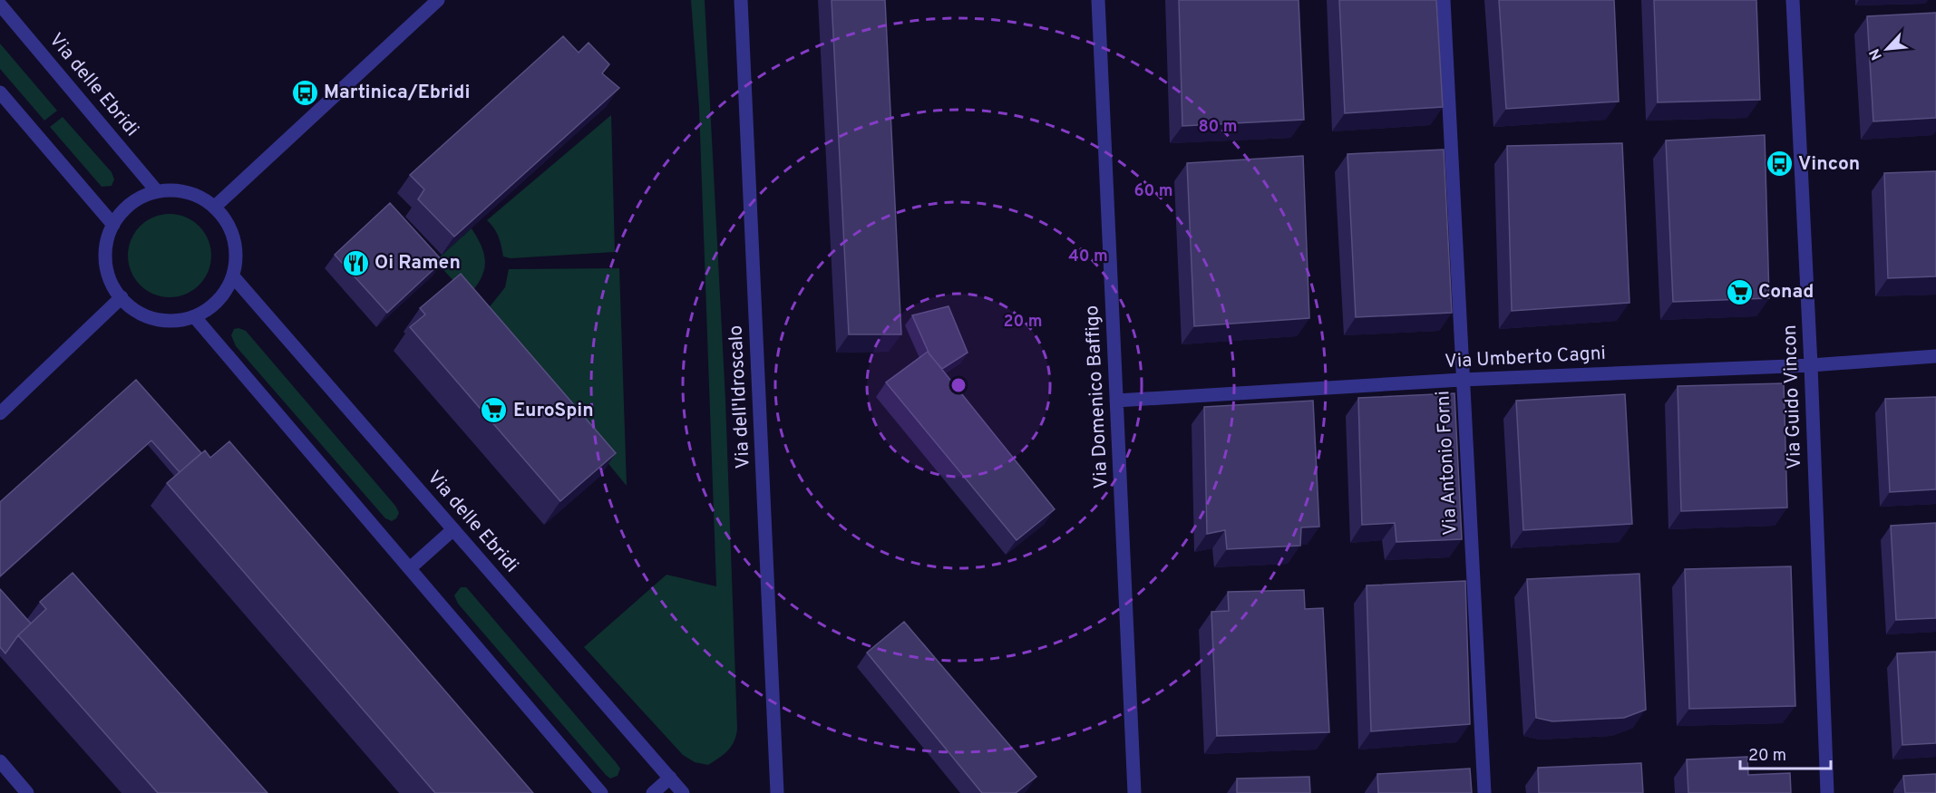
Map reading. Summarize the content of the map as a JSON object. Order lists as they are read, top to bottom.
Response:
{
  "streets": {
    "street": [
      "Via delle Ebridi",
      "Via Umberto Cagni",
      "Via dell'Idroscalo",
      "Via Domenico Baffigo",
      "Via Guido Vincon",
      "Via Antonio Forni"
    ]
  },
  "crossings": [
    ["Via Umberto Cagni", "Via Domenico Baffigo"],
    ["Via Umberto Cagni", "Via Guido Vincon"],
    ["Via Umberto Cagni", "Via Antonio Forni"]
  ],
  "places": {
    "bus stop": ["Martinica/Ebridi", "Vincon"],
    "restaurant": ["Oi Ramen"],
    "supermarket": ["Conad", "EuroSpin"]
  },
  "scale_bar": "20 m",
  "north": "bottom left",
  "rings": [
    "80 m",
    "60 m",
    "40 m",
    "20 m"
  ]
}
